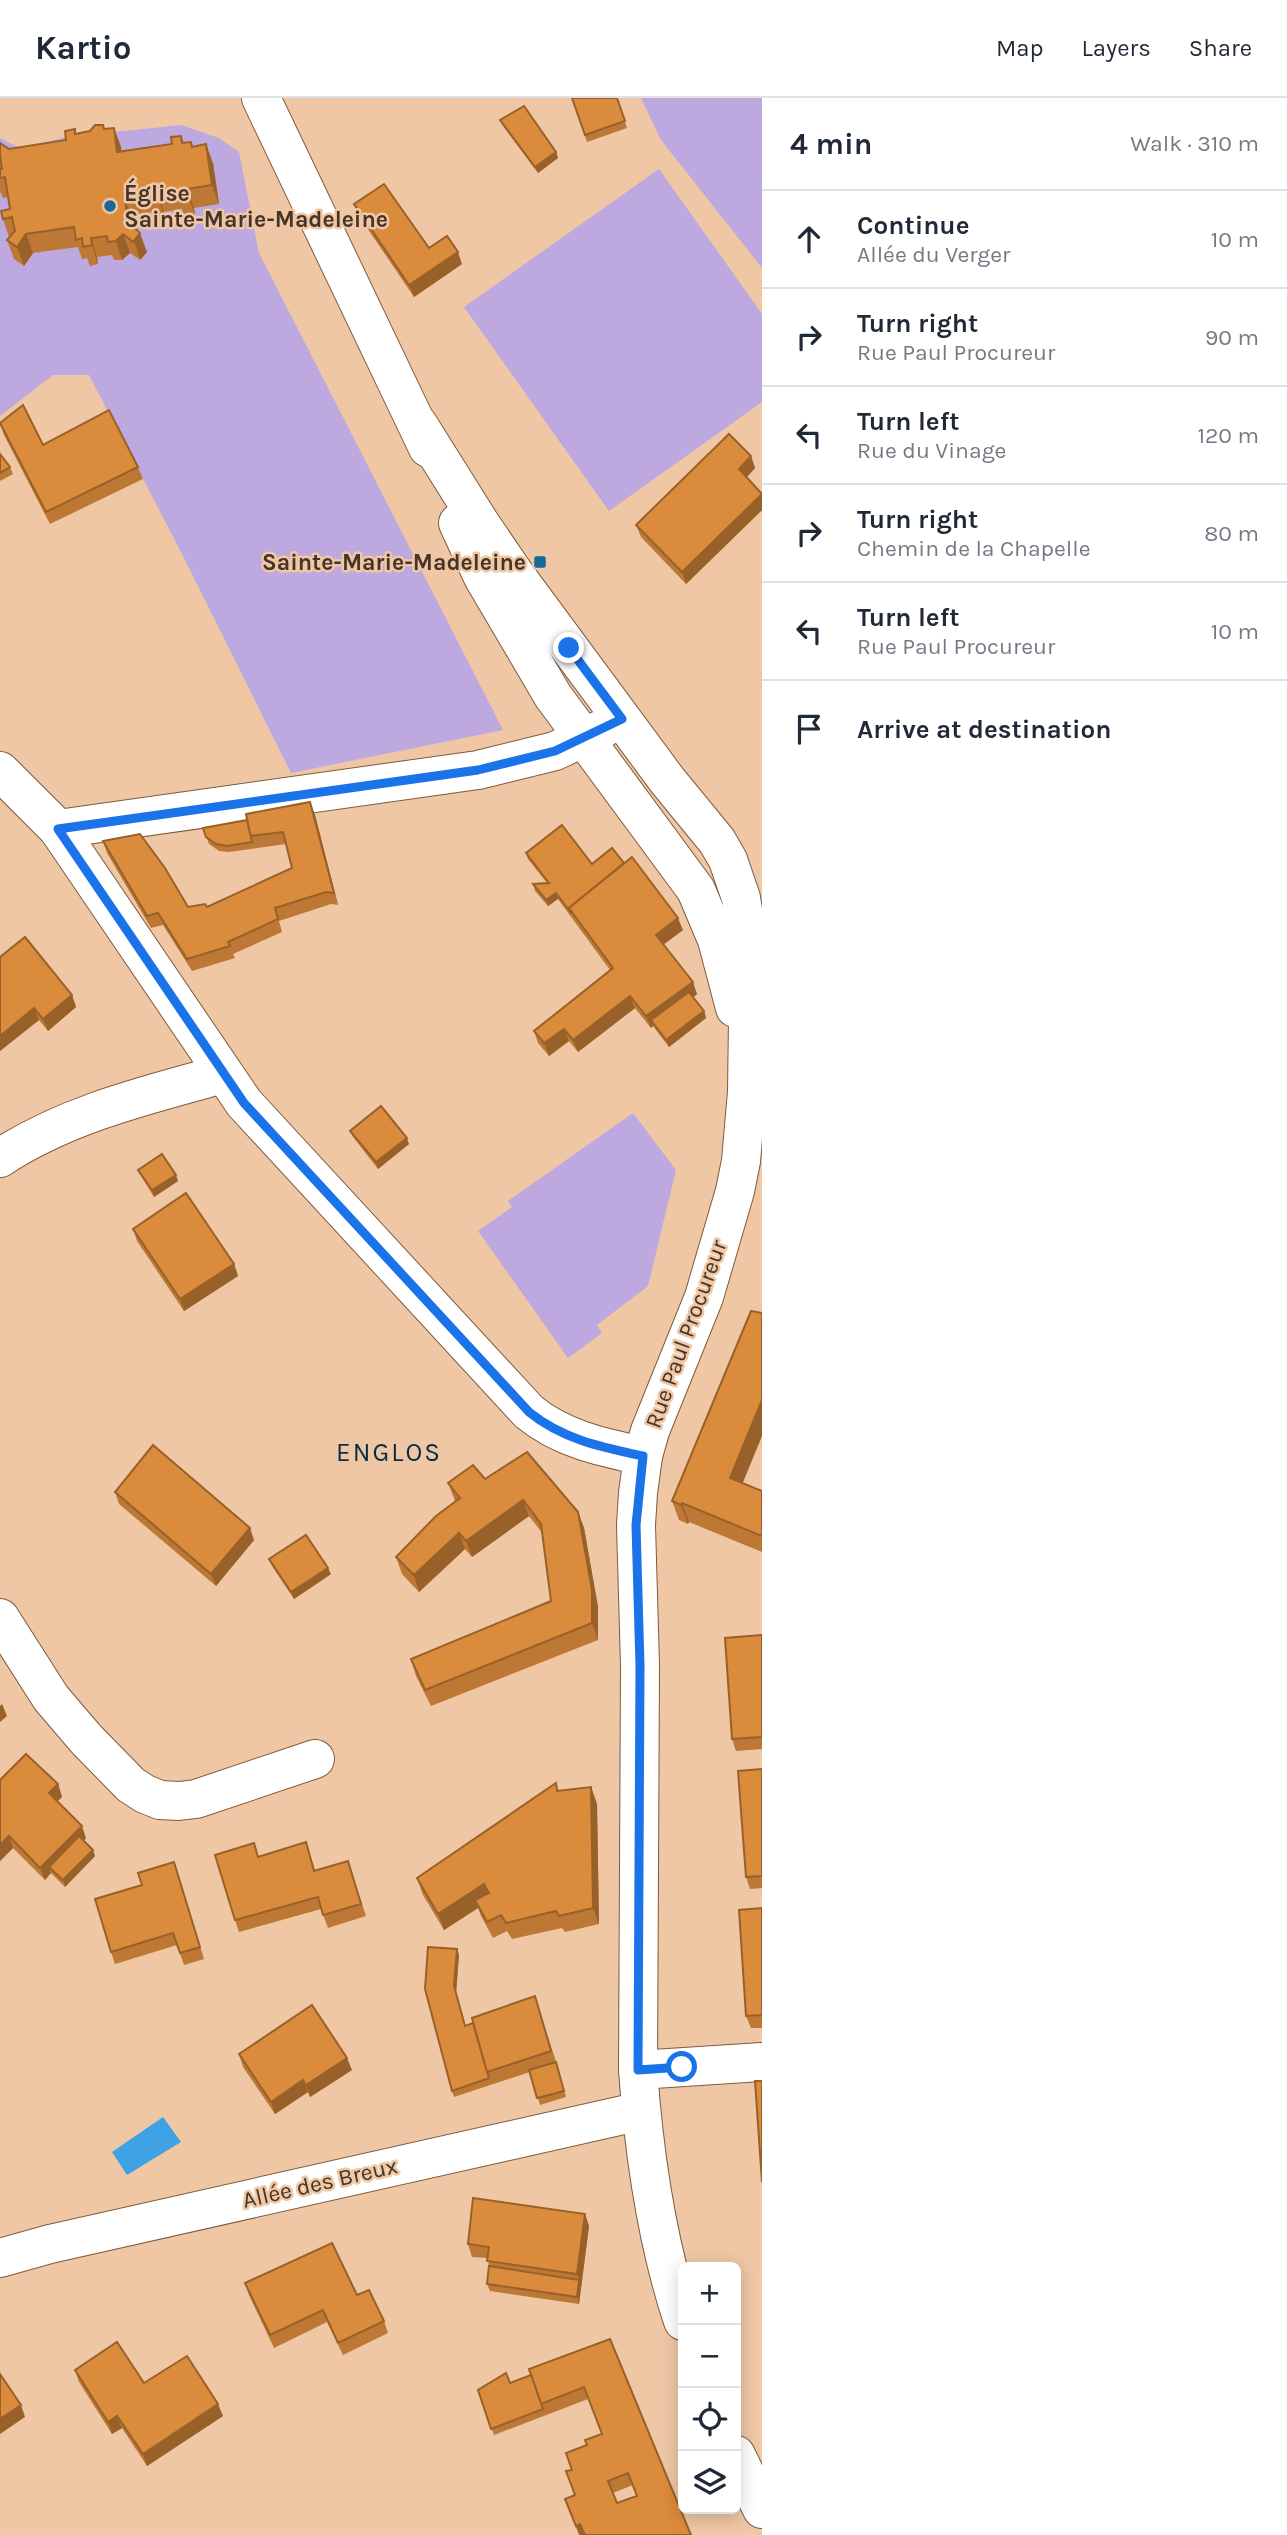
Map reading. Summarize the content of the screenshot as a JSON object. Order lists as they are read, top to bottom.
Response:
{
  "streets": {
    "street": ["Rue Paul Procureur", "Allée des Breux"]
  },
  "crossings": [
    ["Rue Paul Procureur", "Allée des Breux"]
  ],
  "districts": ["ENGLOS"],
  "places": {
    "other": ["Église Sainte-Marie-Madeleine"],
    "transit": ["Sainte-Marie-Madeleine"]
  },
  "page": {
    "header": "Kartio",
    "nav": ["Map", "Layers", "Share"],
    "heading": ["4 min", "Walk · 310 m"],
    "list": [
      ["Continue", "Allée du Verger", "10 m"],
      ["Turn right", "Rue Paul Procureur", "90 m"],
      ["Turn left", "Rue du Vinage", "120 m"],
      ["Turn right", "Chemin de la Chapelle", "80 m"],
      ["Turn left", "Rue Paul Procureur", "10 m"],
      "Arrive at destination"
    ],
    "map_buttons": ["+", "−"]
  }
}
